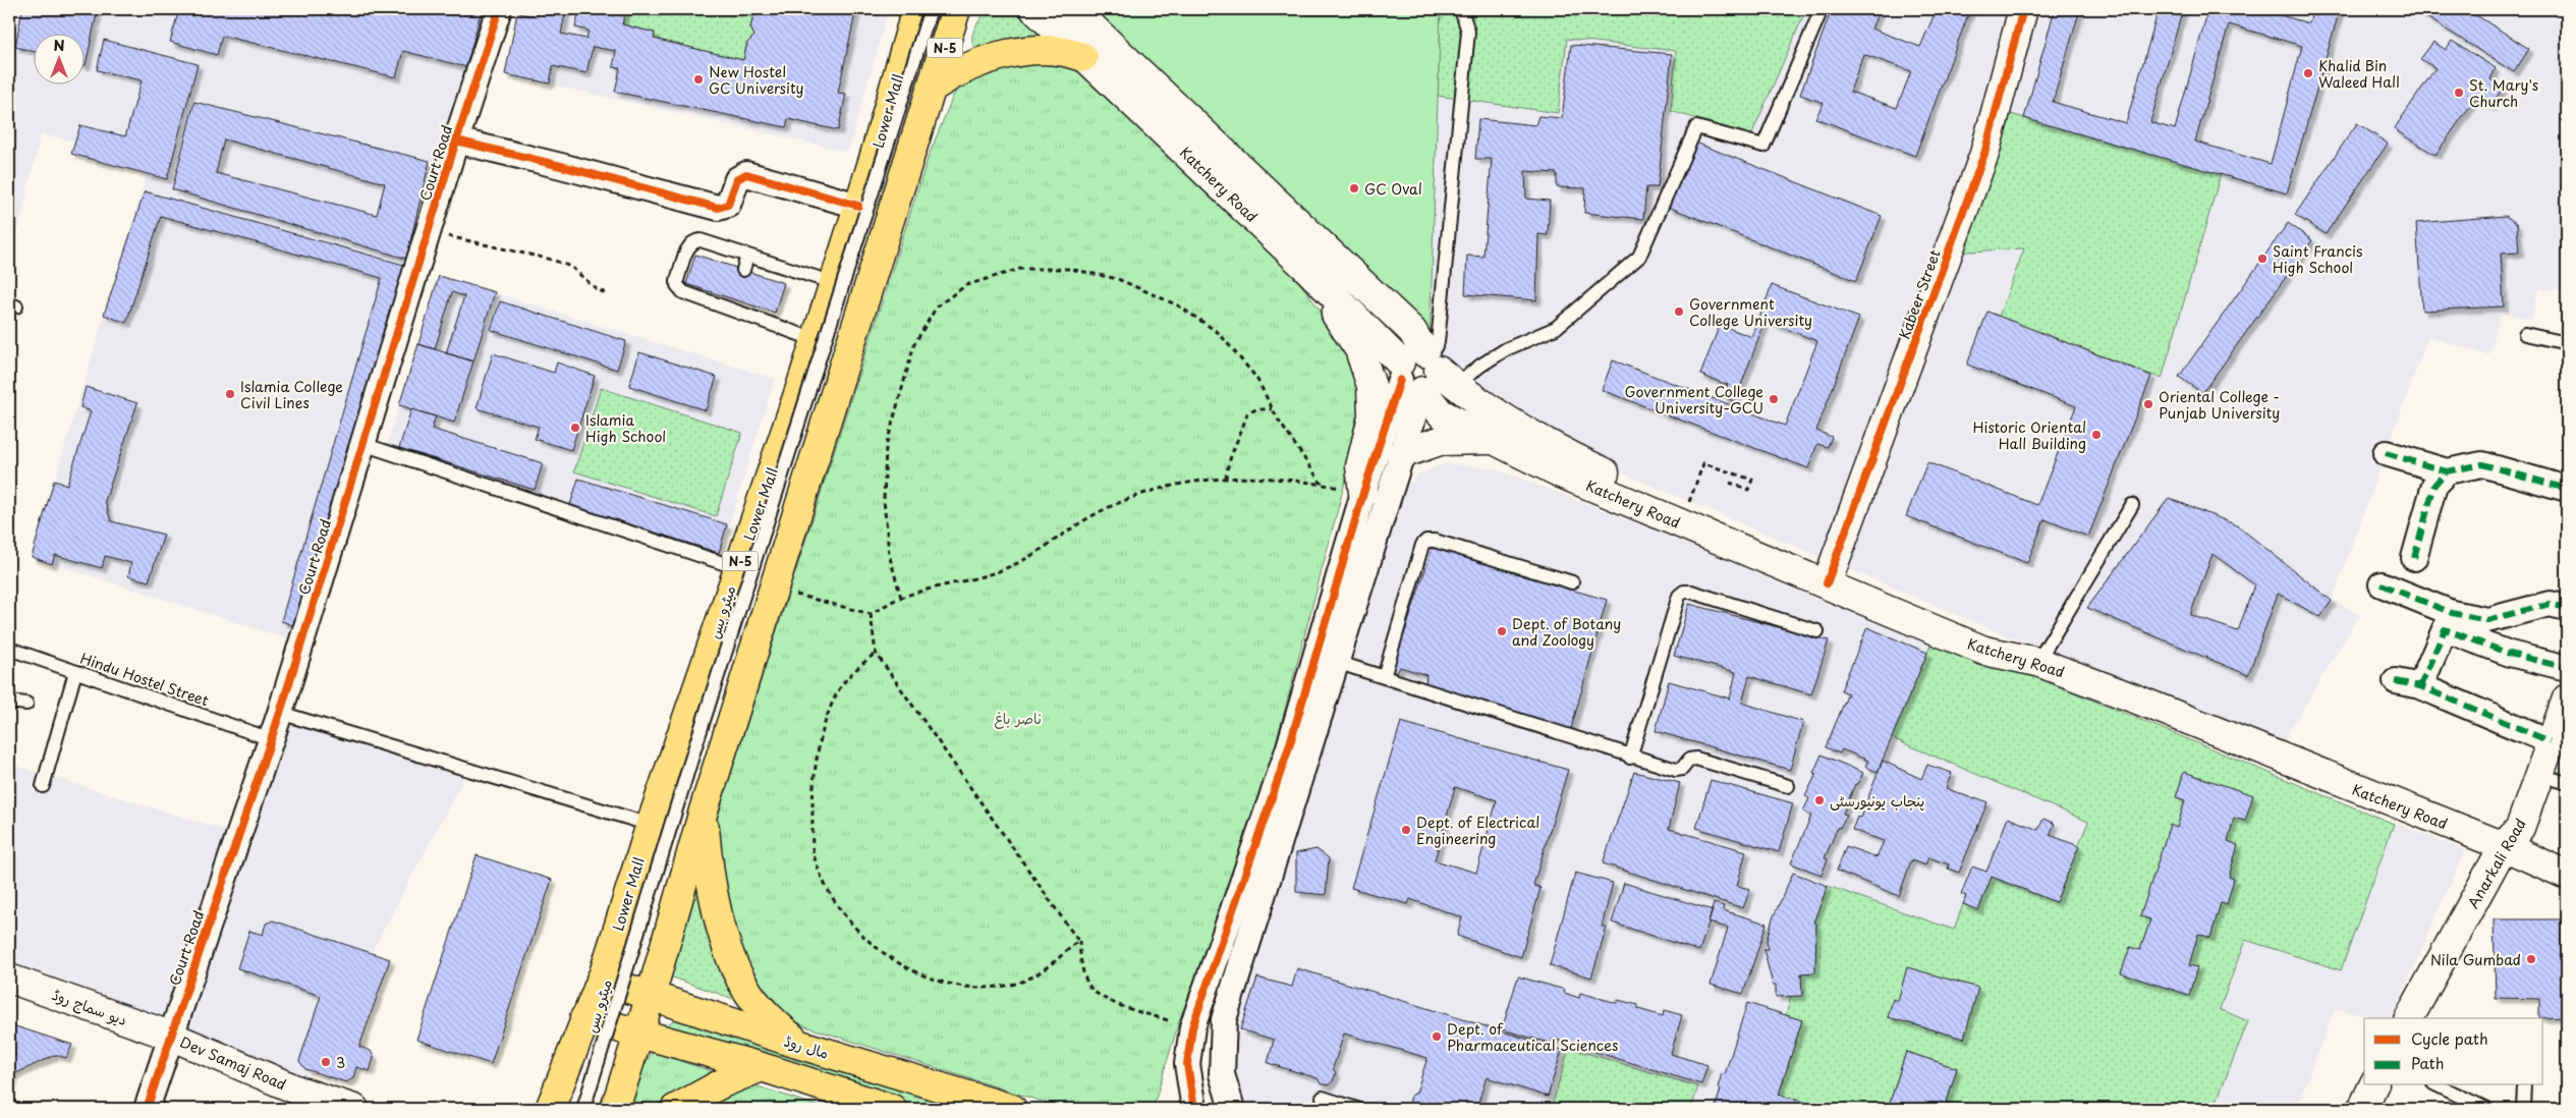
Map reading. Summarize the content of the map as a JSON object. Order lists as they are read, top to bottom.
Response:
{
  "streets": {
    "main road": [
      "N-5",
      "Lower Mall",
      "Katchery Road",
      "Kabeer Street",
      "Anarkali Road",
      "دیو سماج روڈ",
      "مال روڈ",
      "Dev Samaj Road"
    ],
    "street": ["Court Road"],
    "lane": ["میٹرو بس", "Hindu Hostel Street"]
  },
  "crossings": [
    ["N-5", "مال روڈ"],
    ["Lower Mall", "میٹرو بس"],
    ["Lower Mall", "مال روڈ"],
    ["Court Road", "Hindu Hostel Street"],
    ["Court Road", "دیو سماج روڈ"],
    ["Court Road", "Dev Samaj Road"],
    ["Katchery Road", "Kabeer Street"],
    ["Katchery Road", "Anarkali Road"],
    ["دیو سماج روڈ", "Dev Samaj Road"]
  ],
  "parks": ["ناصر باغ"],
  "places": [
    "Khalid Bin Waleed Hall",
    "New Hostel GC University",
    "St. Mary's Church",
    "GC Oval",
    "Saint Francis High School",
    "Government College University",
    "Islamia College Civil Lines",
    "Government College University-GCU",
    "Oriental College - Punjab University",
    "Islamia High School",
    "Historic Oriental Hall Building",
    "Dept. of Botany and Zoology",
    "پنجاب یونیورسٹی",
    "Dept. of Electrical Engineering",
    "Nila Gumbad",
    "Dept. of Pharmaceutical Sciences",
    "3"
  ],
  "legend": ["Cycle path", "Path"],
  "north": "top"
}
